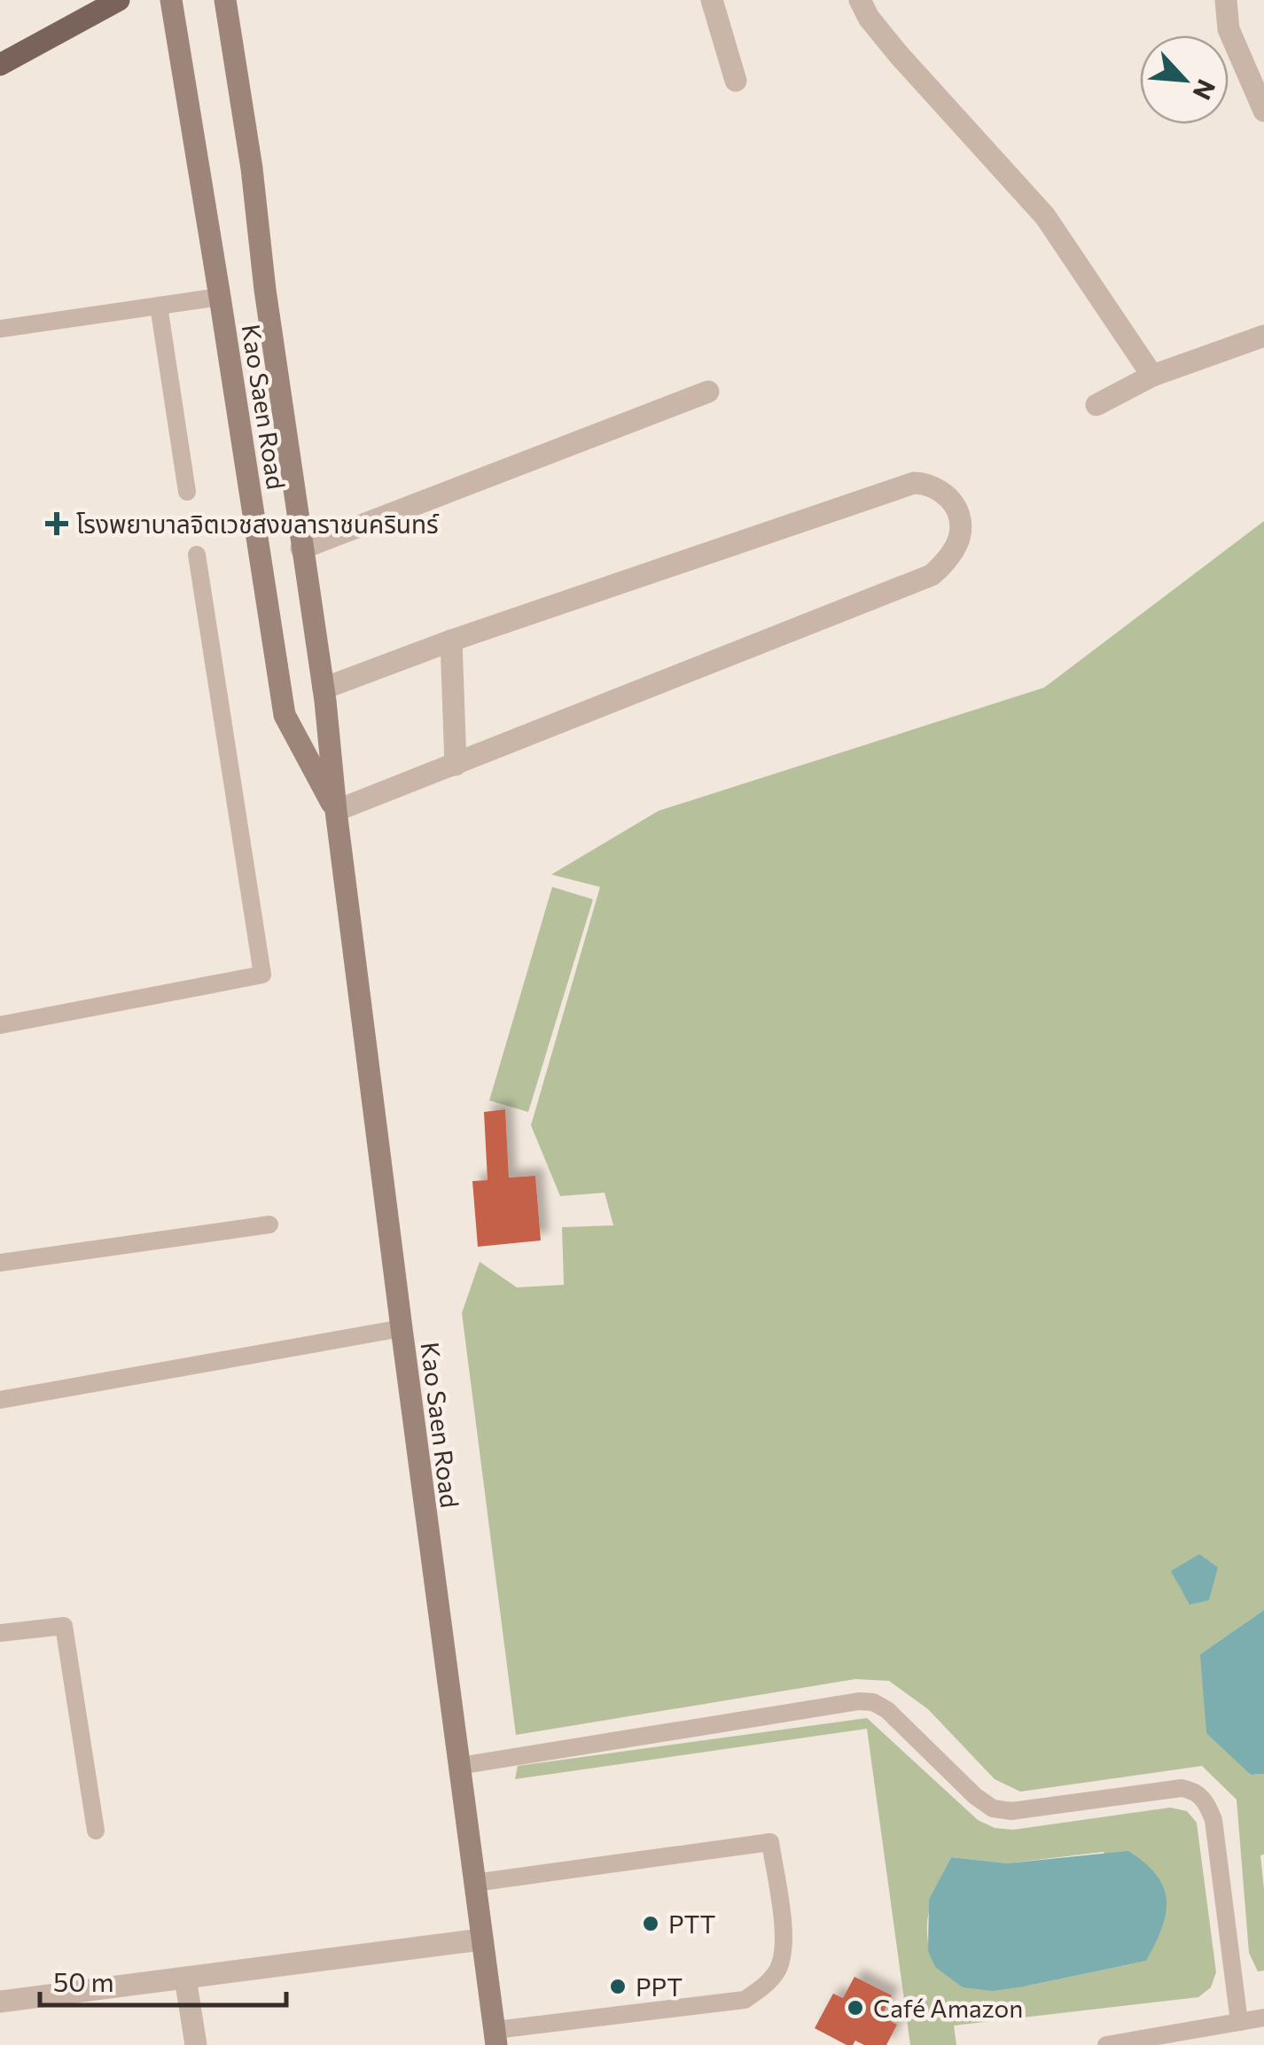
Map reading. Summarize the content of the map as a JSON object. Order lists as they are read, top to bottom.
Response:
{
  "streets": {
    "main road": ["Kao Saen Road"]
  },
  "places": {
    "health": ["โรงพยาบาลจิตเวชสงขลาราชนครินทร์"],
    "other": ["PTT", "PPT", "Café Amazon"]
  },
  "scale_bar": "50 m",
  "north": "bottom right"
}
